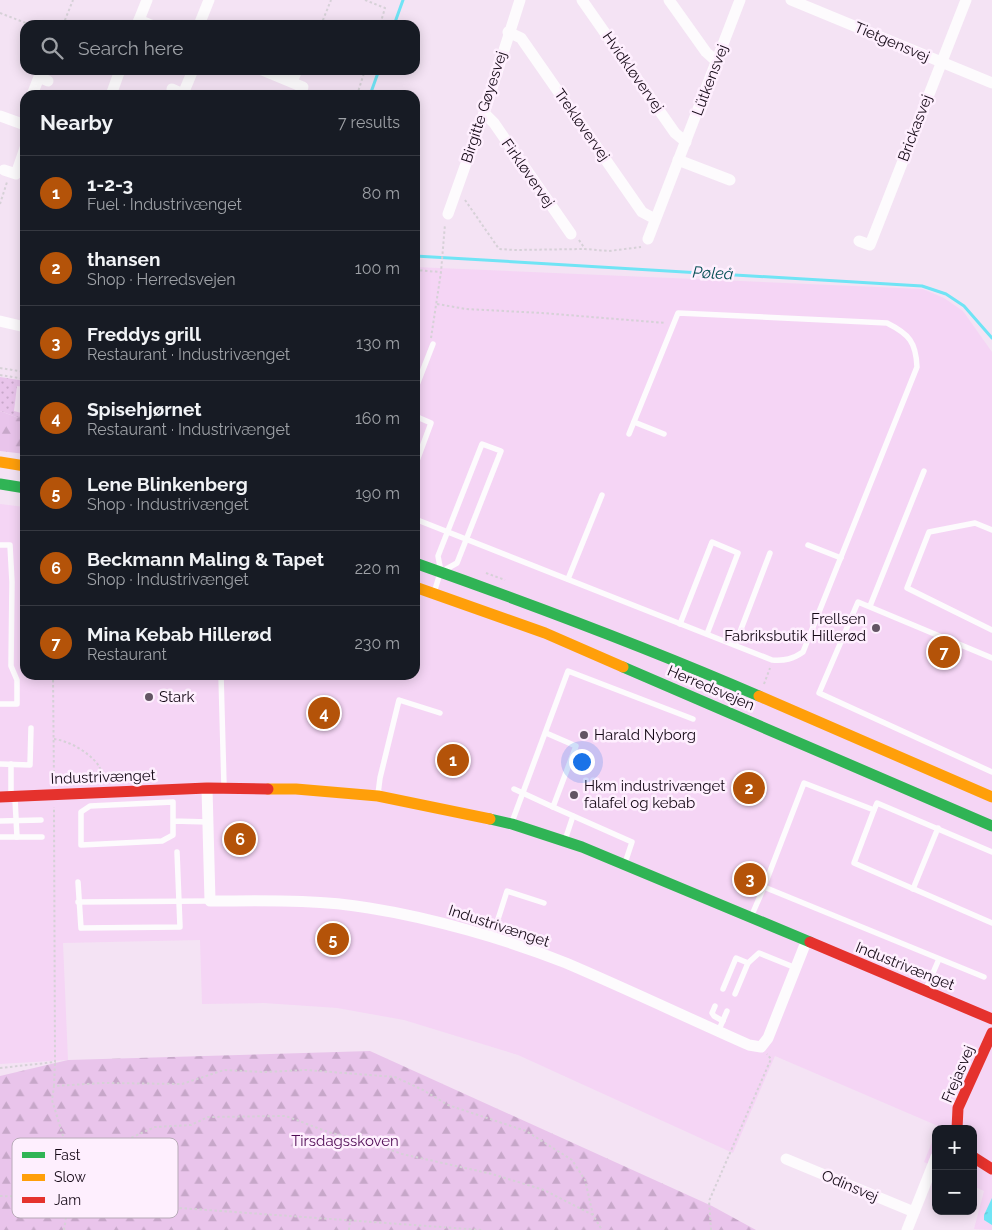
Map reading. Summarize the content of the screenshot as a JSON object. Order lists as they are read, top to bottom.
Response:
{
  "streets": {
    "street": [
      "Tietgensvej",
      "Hvidkløvervej",
      "Lütkensvej",
      "Birgitte Gøyesvej",
      "Trekløvervej",
      "Brickasvej",
      "Firkløvervej",
      "Herredsvejen",
      "Industrivænget",
      "Frejasvej",
      "Odinsvej"
    ]
  },
  "crossings": [
    ["Tietgensvej", "Brickasvej"],
    ["Hvidkløvervej", "Lütkensvej"],
    ["Lütkensvej", "Trekløvervej"],
    ["Birgitte Gøyesvej", "Trekløvervej"],
    ["Birgitte Gøyesvej", "Firkløvervej"]
  ],
  "water": ["Pøleå"],
  "parks": ["Tirsdagsskoven"],
  "places": [
    "Frellsen Fabriksbutik Hillerød",
    "Stark",
    "Harald Nyborg",
    "Hkm industrivænget falafel og kebab"
  ],
  "legend": ["Fast", "Slow", "Jam"],
  "page": {
    "search": "Search here",
    "heading": ["Nearby", "7 results"],
    "list": [
      {
        "mark": "1",
        "name": "1-2-3",
        "note": "Fuel · Industrivænget",
        "value": "80 m"
      },
      {
        "mark": "2",
        "name": "thansen",
        "note": "Shop · Herredsvejen",
        "value": "100 m"
      },
      {
        "mark": "3",
        "name": "Freddys grill",
        "note": "Restaurant · Industrivænget",
        "value": "130 m"
      },
      {
        "mark": "4",
        "name": "Spisehjørnet",
        "note": "Restaurant · Industrivænget",
        "value": "160 m"
      },
      {
        "mark": "5",
        "name": "Lene Blinkenberg",
        "note": "Shop · Industrivænget",
        "value": "190 m"
      },
      {
        "mark": "6",
        "name": "Beckmann Maling & Tapet",
        "note": "Shop · Industrivænget",
        "value": "220 m"
      },
      {
        "mark": "7",
        "name": "Mina Kebab Hillerød",
        "note": "Restaurant",
        "value": "230 m"
      }
    ],
    "pins": [
      "7",
      "4",
      "1",
      "2",
      "6",
      "3",
      "5"
    ],
    "map_buttons": ["+", "−"]
  }
}
